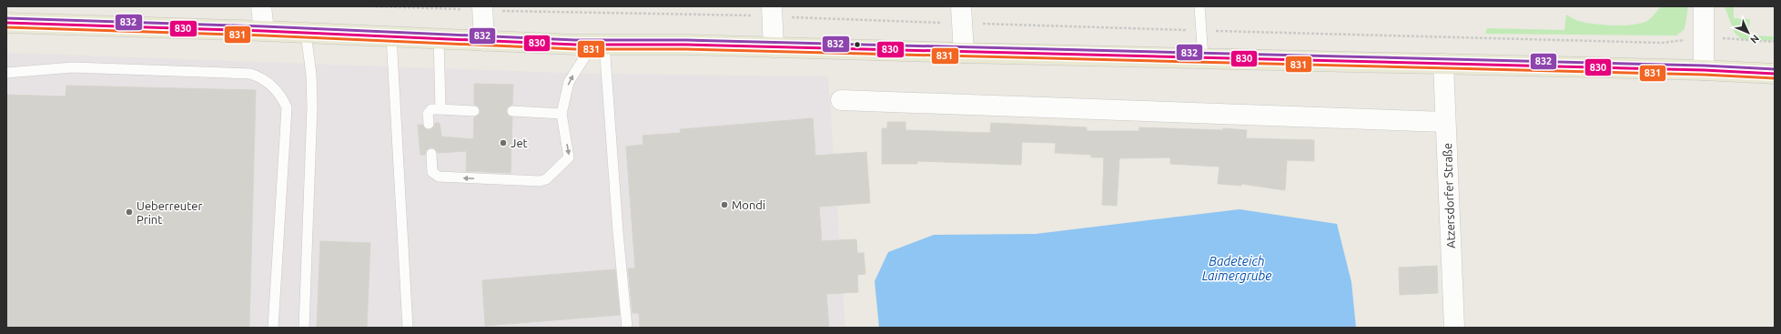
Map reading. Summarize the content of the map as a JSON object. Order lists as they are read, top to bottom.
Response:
{
  "streets": {
    "street": ["Atzersdorfer Straße"]
  },
  "water": ["Badeteich Laimergrube"],
  "places": ["Jet", "Mondi", "Ueberreuter Print"],
  "lines": ["transit line 832", "transit line 830", "transit line 831"],
  "north": "bottom right"
}
